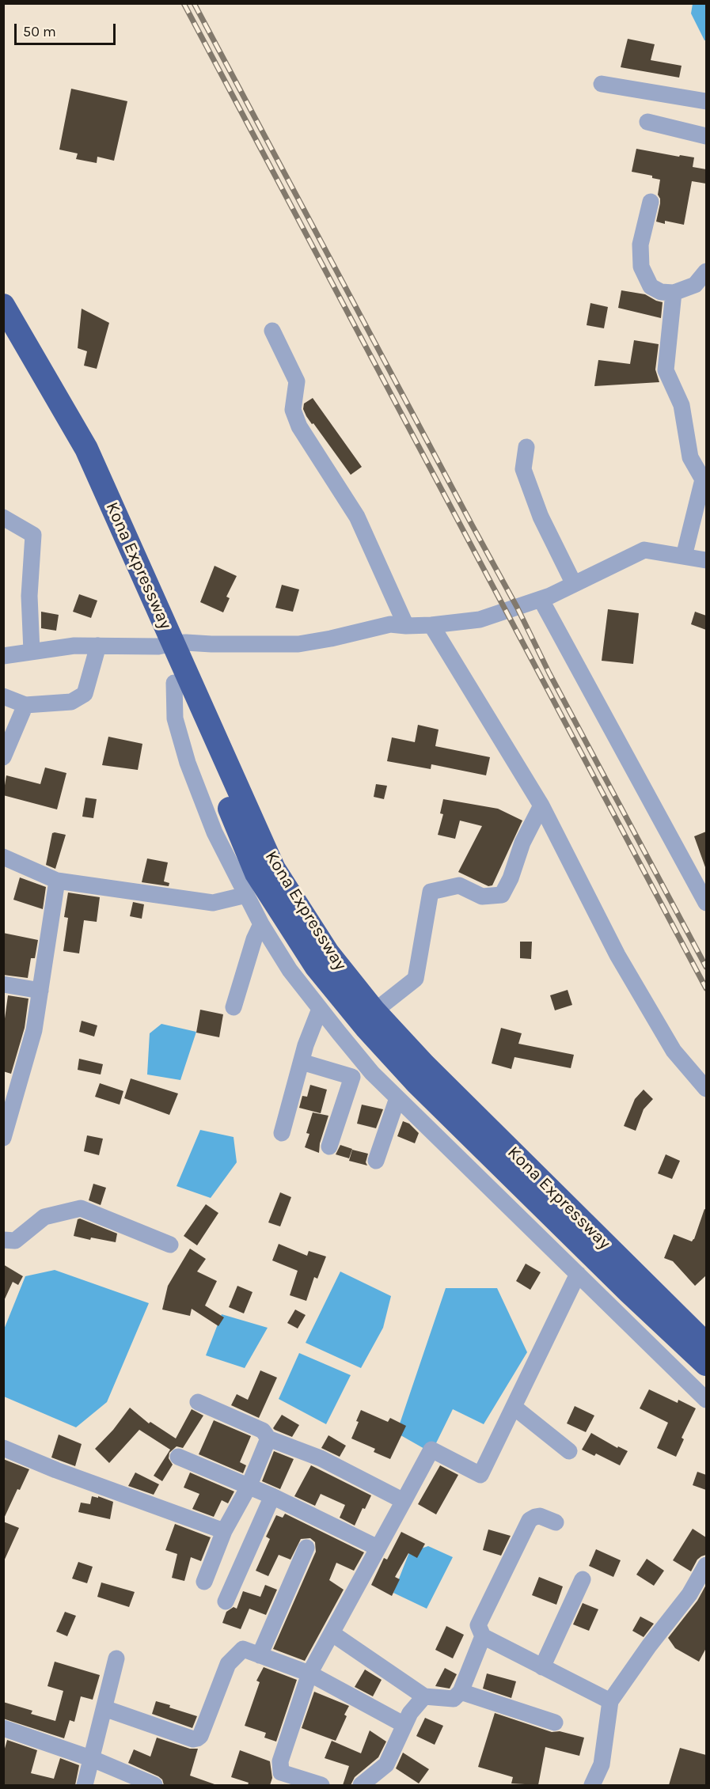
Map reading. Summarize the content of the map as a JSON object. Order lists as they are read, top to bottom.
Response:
{
  "streets": {
    "highway": ["Kona Expressway"]
  },
  "scale_bar": "50 m"
}
